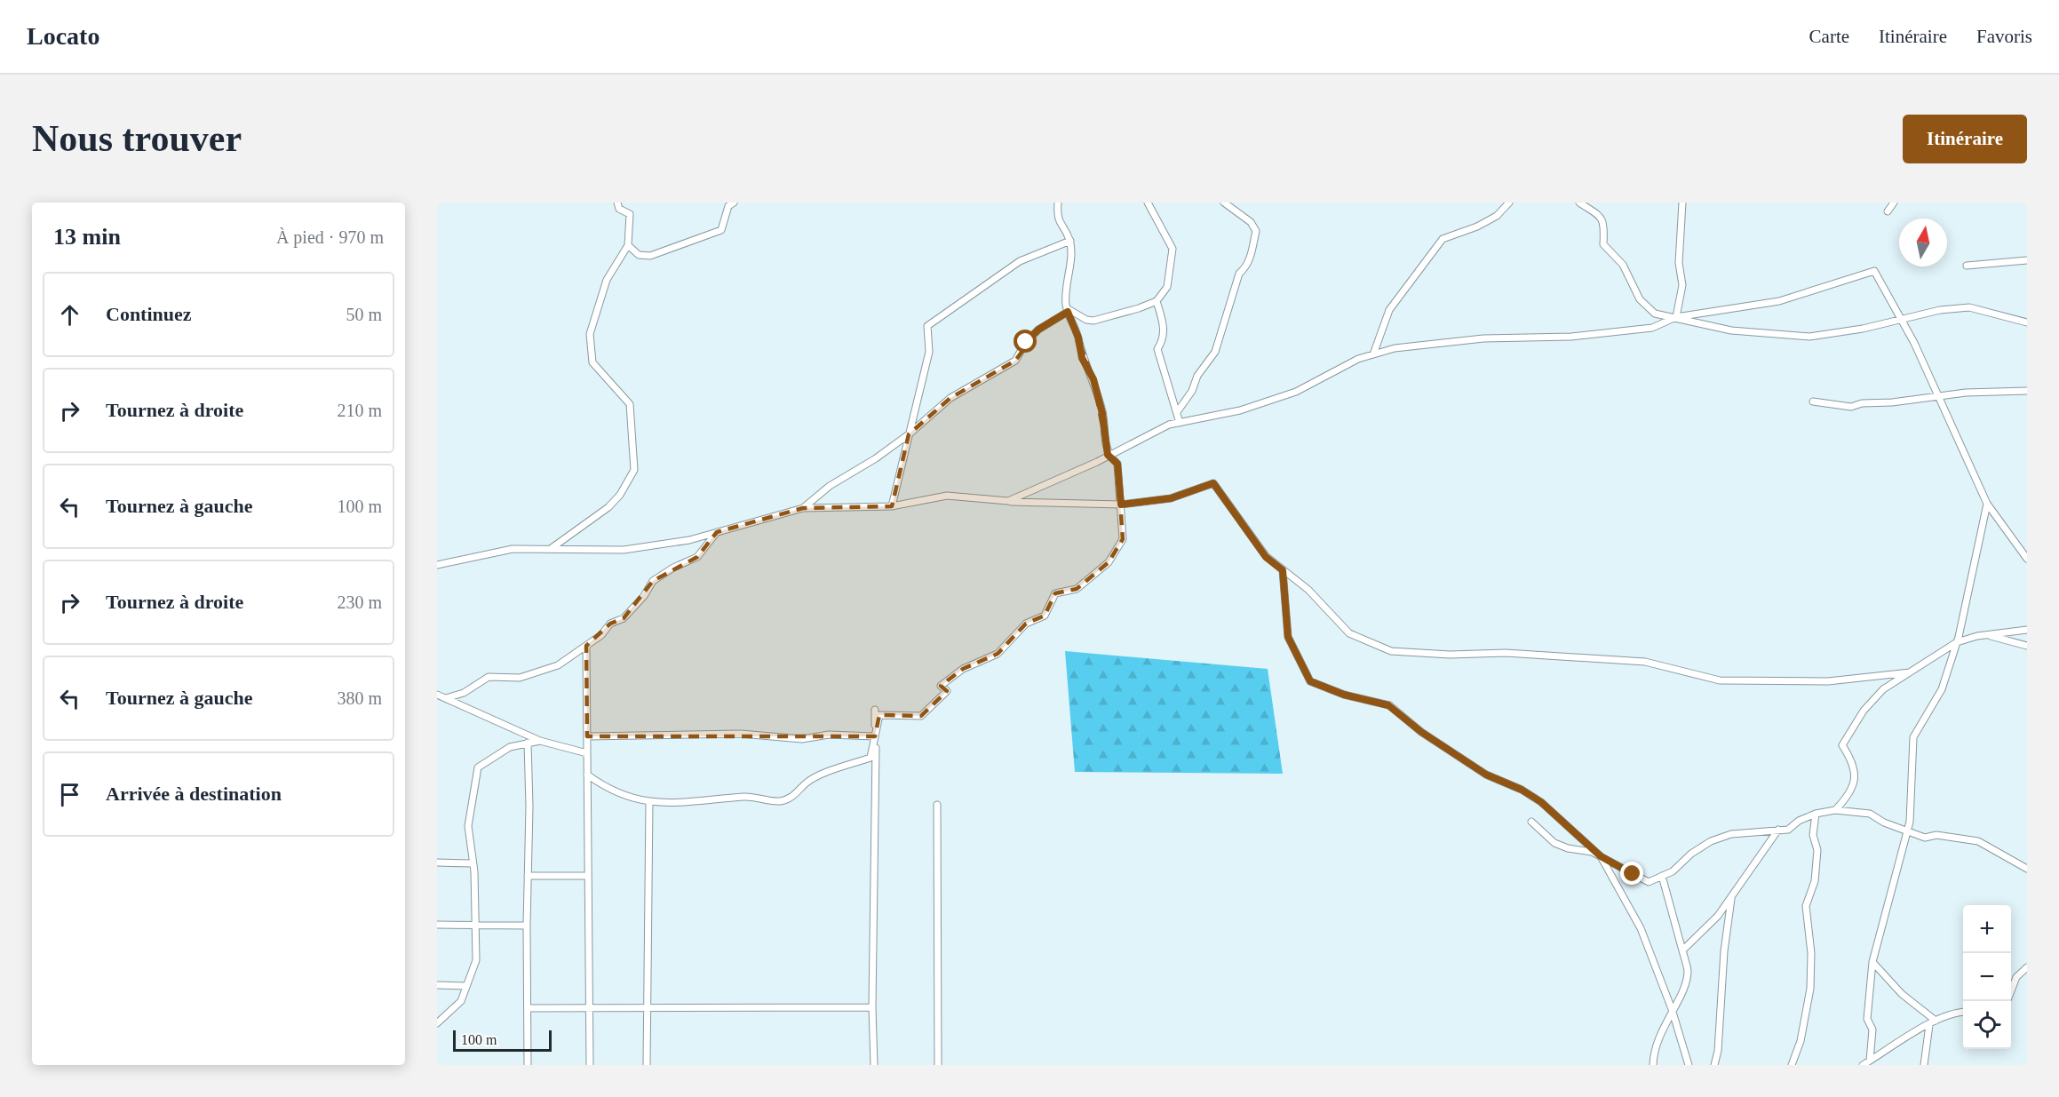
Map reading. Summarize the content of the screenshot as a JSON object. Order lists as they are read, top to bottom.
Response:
{
  "scale_bar": "100 m",
  "north": "top",
  "page": {
    "header": "Locato",
    "nav": ["Carte", "Itinéraire", "Favoris"],
    "buttons": "Itinéraire",
    "title": "Nous trouver",
    "heading": ["13 min", "À pied · 970 m"],
    "list": [
      ["Continuez", "50 m"],
      ["Tournez à droite", "210 m"],
      ["Tournez à gauche", "100 m"],
      ["Tournez à droite", "230 m"],
      ["Tournez à gauche", "380 m"],
      "Arrivée à destination"
    ],
    "map_buttons": ["+", "−"],
    "scale": "100 m"
  }
}
